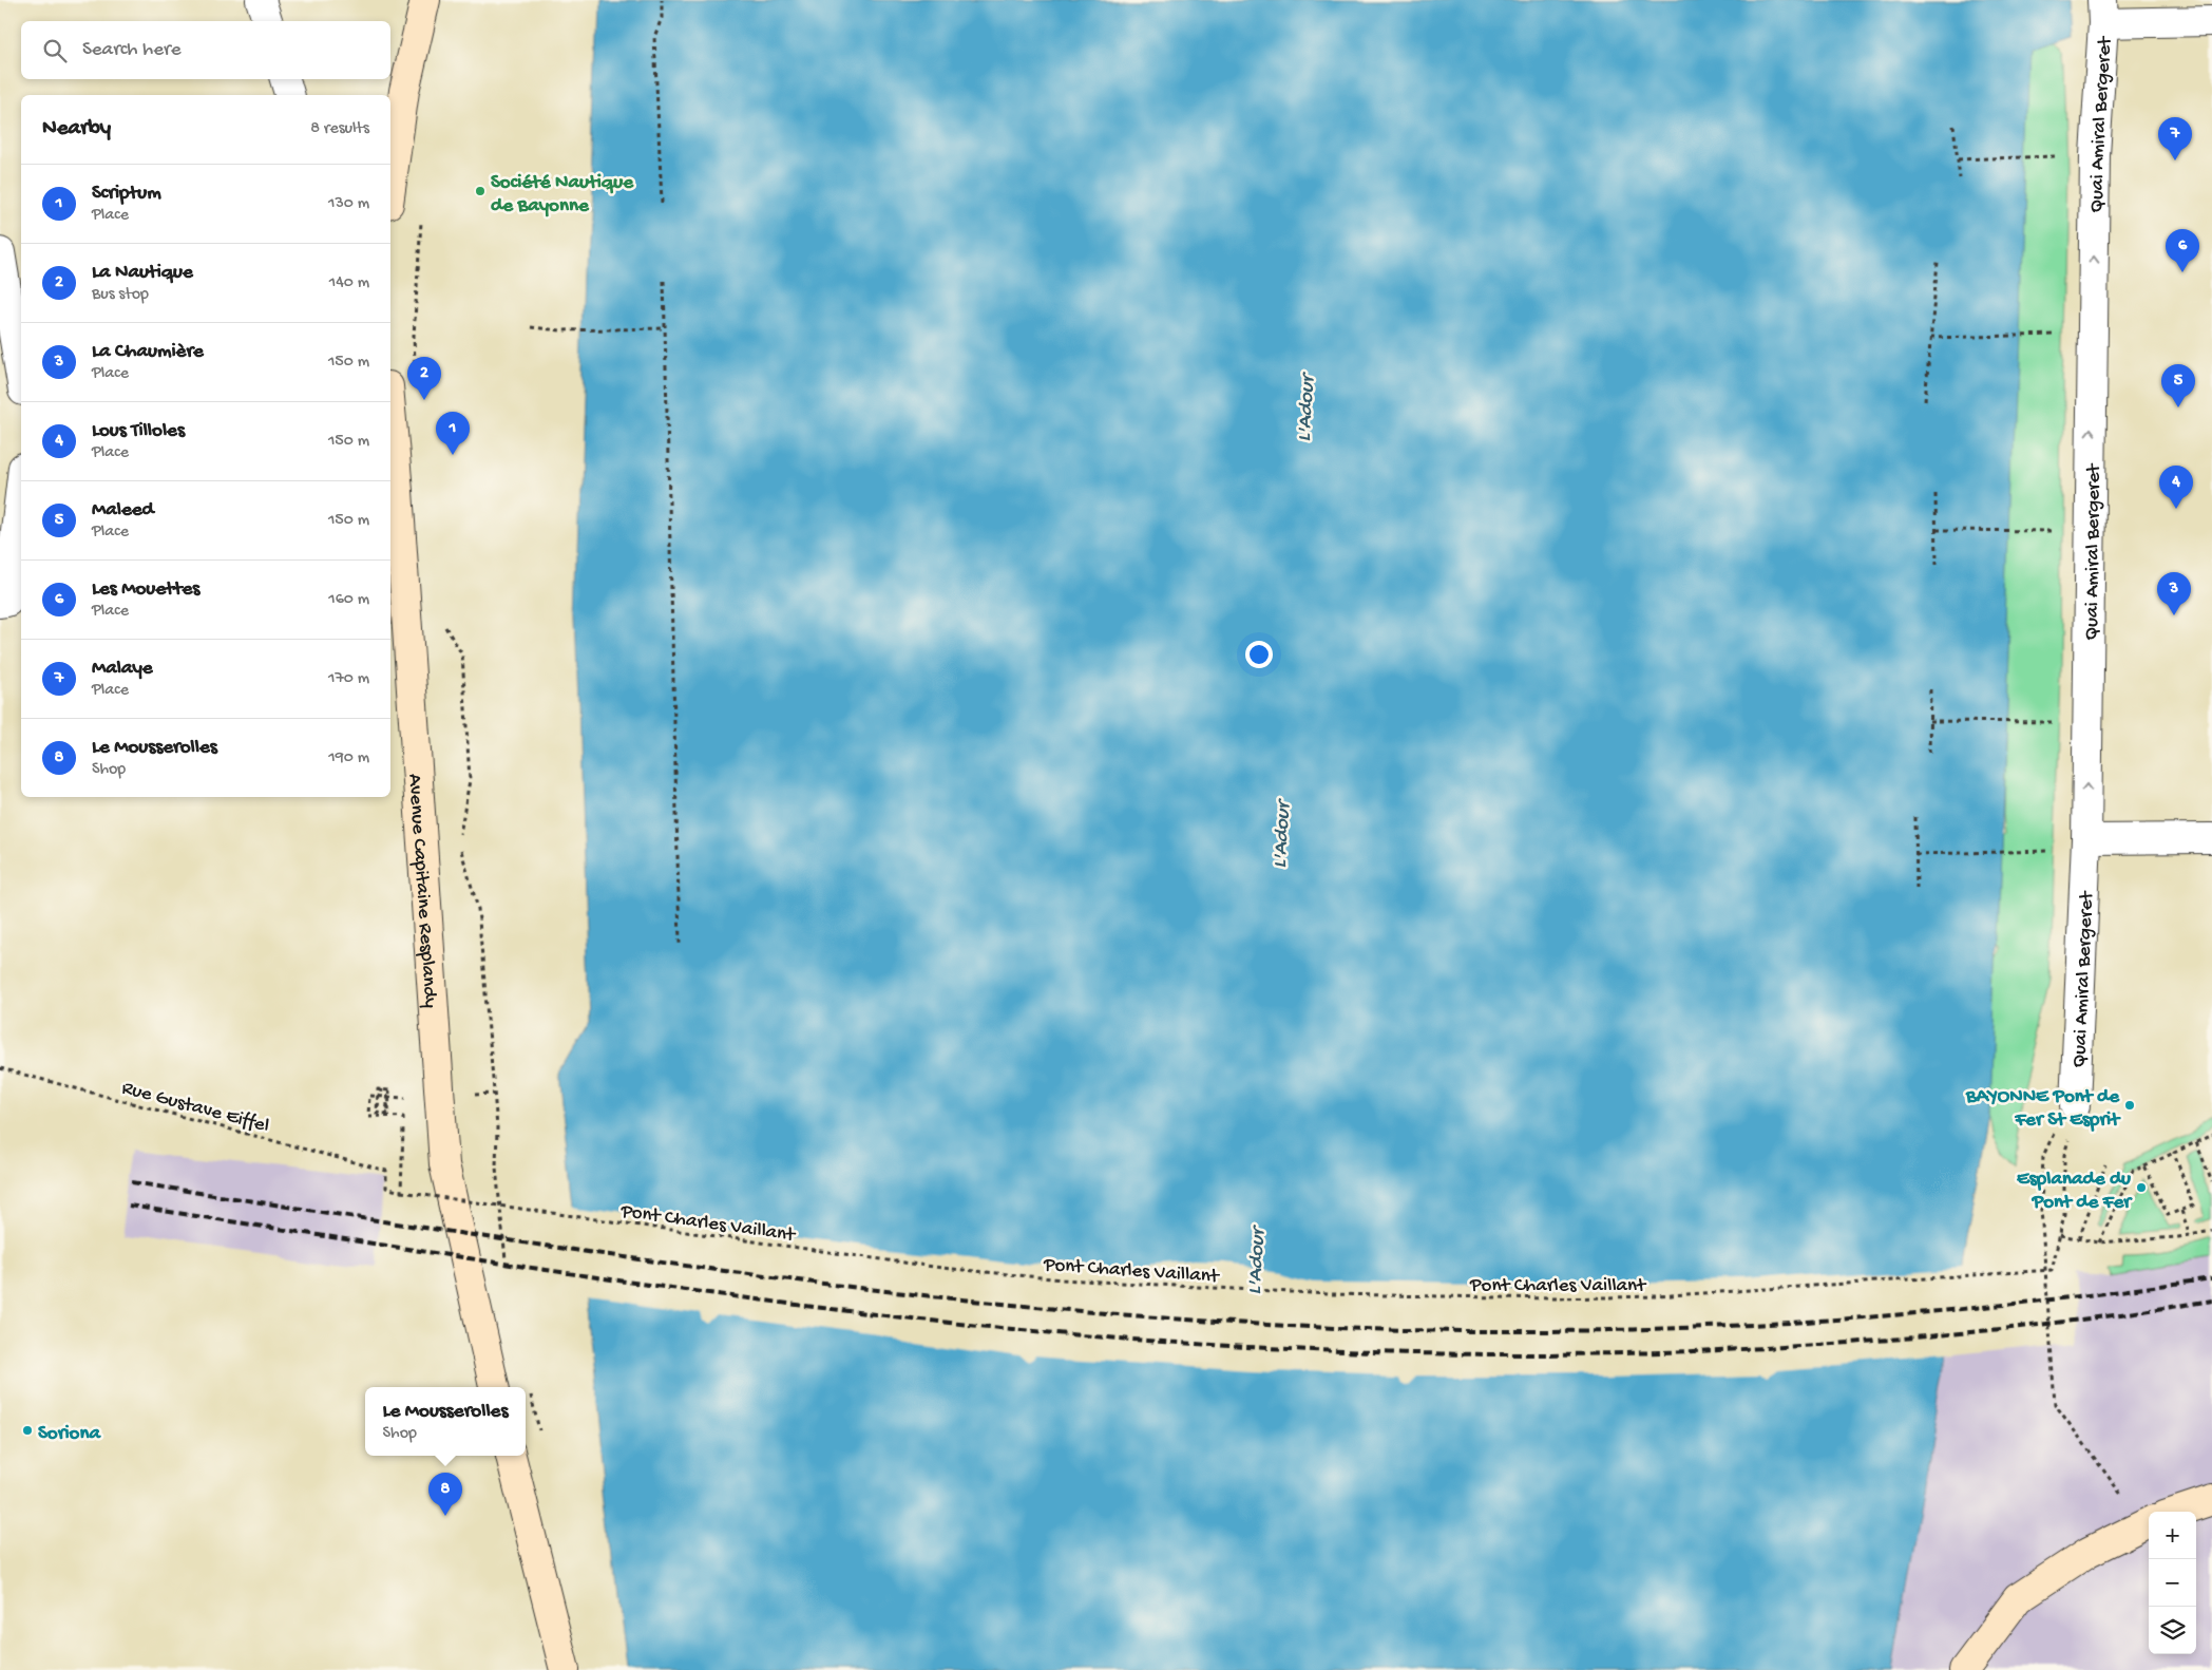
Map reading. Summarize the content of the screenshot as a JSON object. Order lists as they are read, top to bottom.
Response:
{
  "streets": {
    "main road": ["Avenue Capitaine Resplandy"],
    "street": ["Quai Amiral Bergeret"],
    "path": ["Rue Gustave Eiffel", "Pont Charles Vaillant"]
  },
  "crossings": [
    ["Rue Gustave Eiffel", "Pont Charles Vaillant"]
  ],
  "one_way": ["Quai Amiral Bergeret"],
  "water": ["L'Adour"],
  "places": [
    "Société Nautique de Bayonne",
    "BAYONNE Pont de Fer St Esprit",
    "Esplanade du Pont de Fer",
    "Soriona"
  ],
  "page": {
    "search": "Search here",
    "heading": ["Nearby", "8 results"],
    "pins": [
      "7",
      "6",
      "2",
      "5",
      "1",
      "4",
      "3",
      "8"
    ],
    "list": [
      {
        "mark": "1",
        "name": "Scriptum",
        "note": "Place",
        "value": "130 m"
      },
      {
        "mark": "2",
        "name": "La Nautique",
        "note": "Bus stop",
        "value": "140 m"
      },
      {
        "mark": "3",
        "name": "La Chaumière",
        "note": "Place",
        "value": "150 m"
      },
      {
        "mark": "4",
        "name": "Lous Tilloles",
        "note": "Place",
        "value": "150 m"
      },
      {
        "mark": "5",
        "name": "Maleed",
        "note": "Place",
        "value": "150 m"
      },
      {
        "mark": "6",
        "name": "Les Mouettes",
        "note": "Place",
        "value": "160 m"
      },
      {
        "mark": "7",
        "name": "Malaye",
        "note": "Place",
        "value": "170 m"
      },
      {
        "mark": "8",
        "name": "Le Mousserolles",
        "note": "Shop",
        "value": "190 m"
      }
    ],
    "popup": ["Le Mousserolles", "Shop"],
    "map_buttons": ["+", "−"]
  }
}
